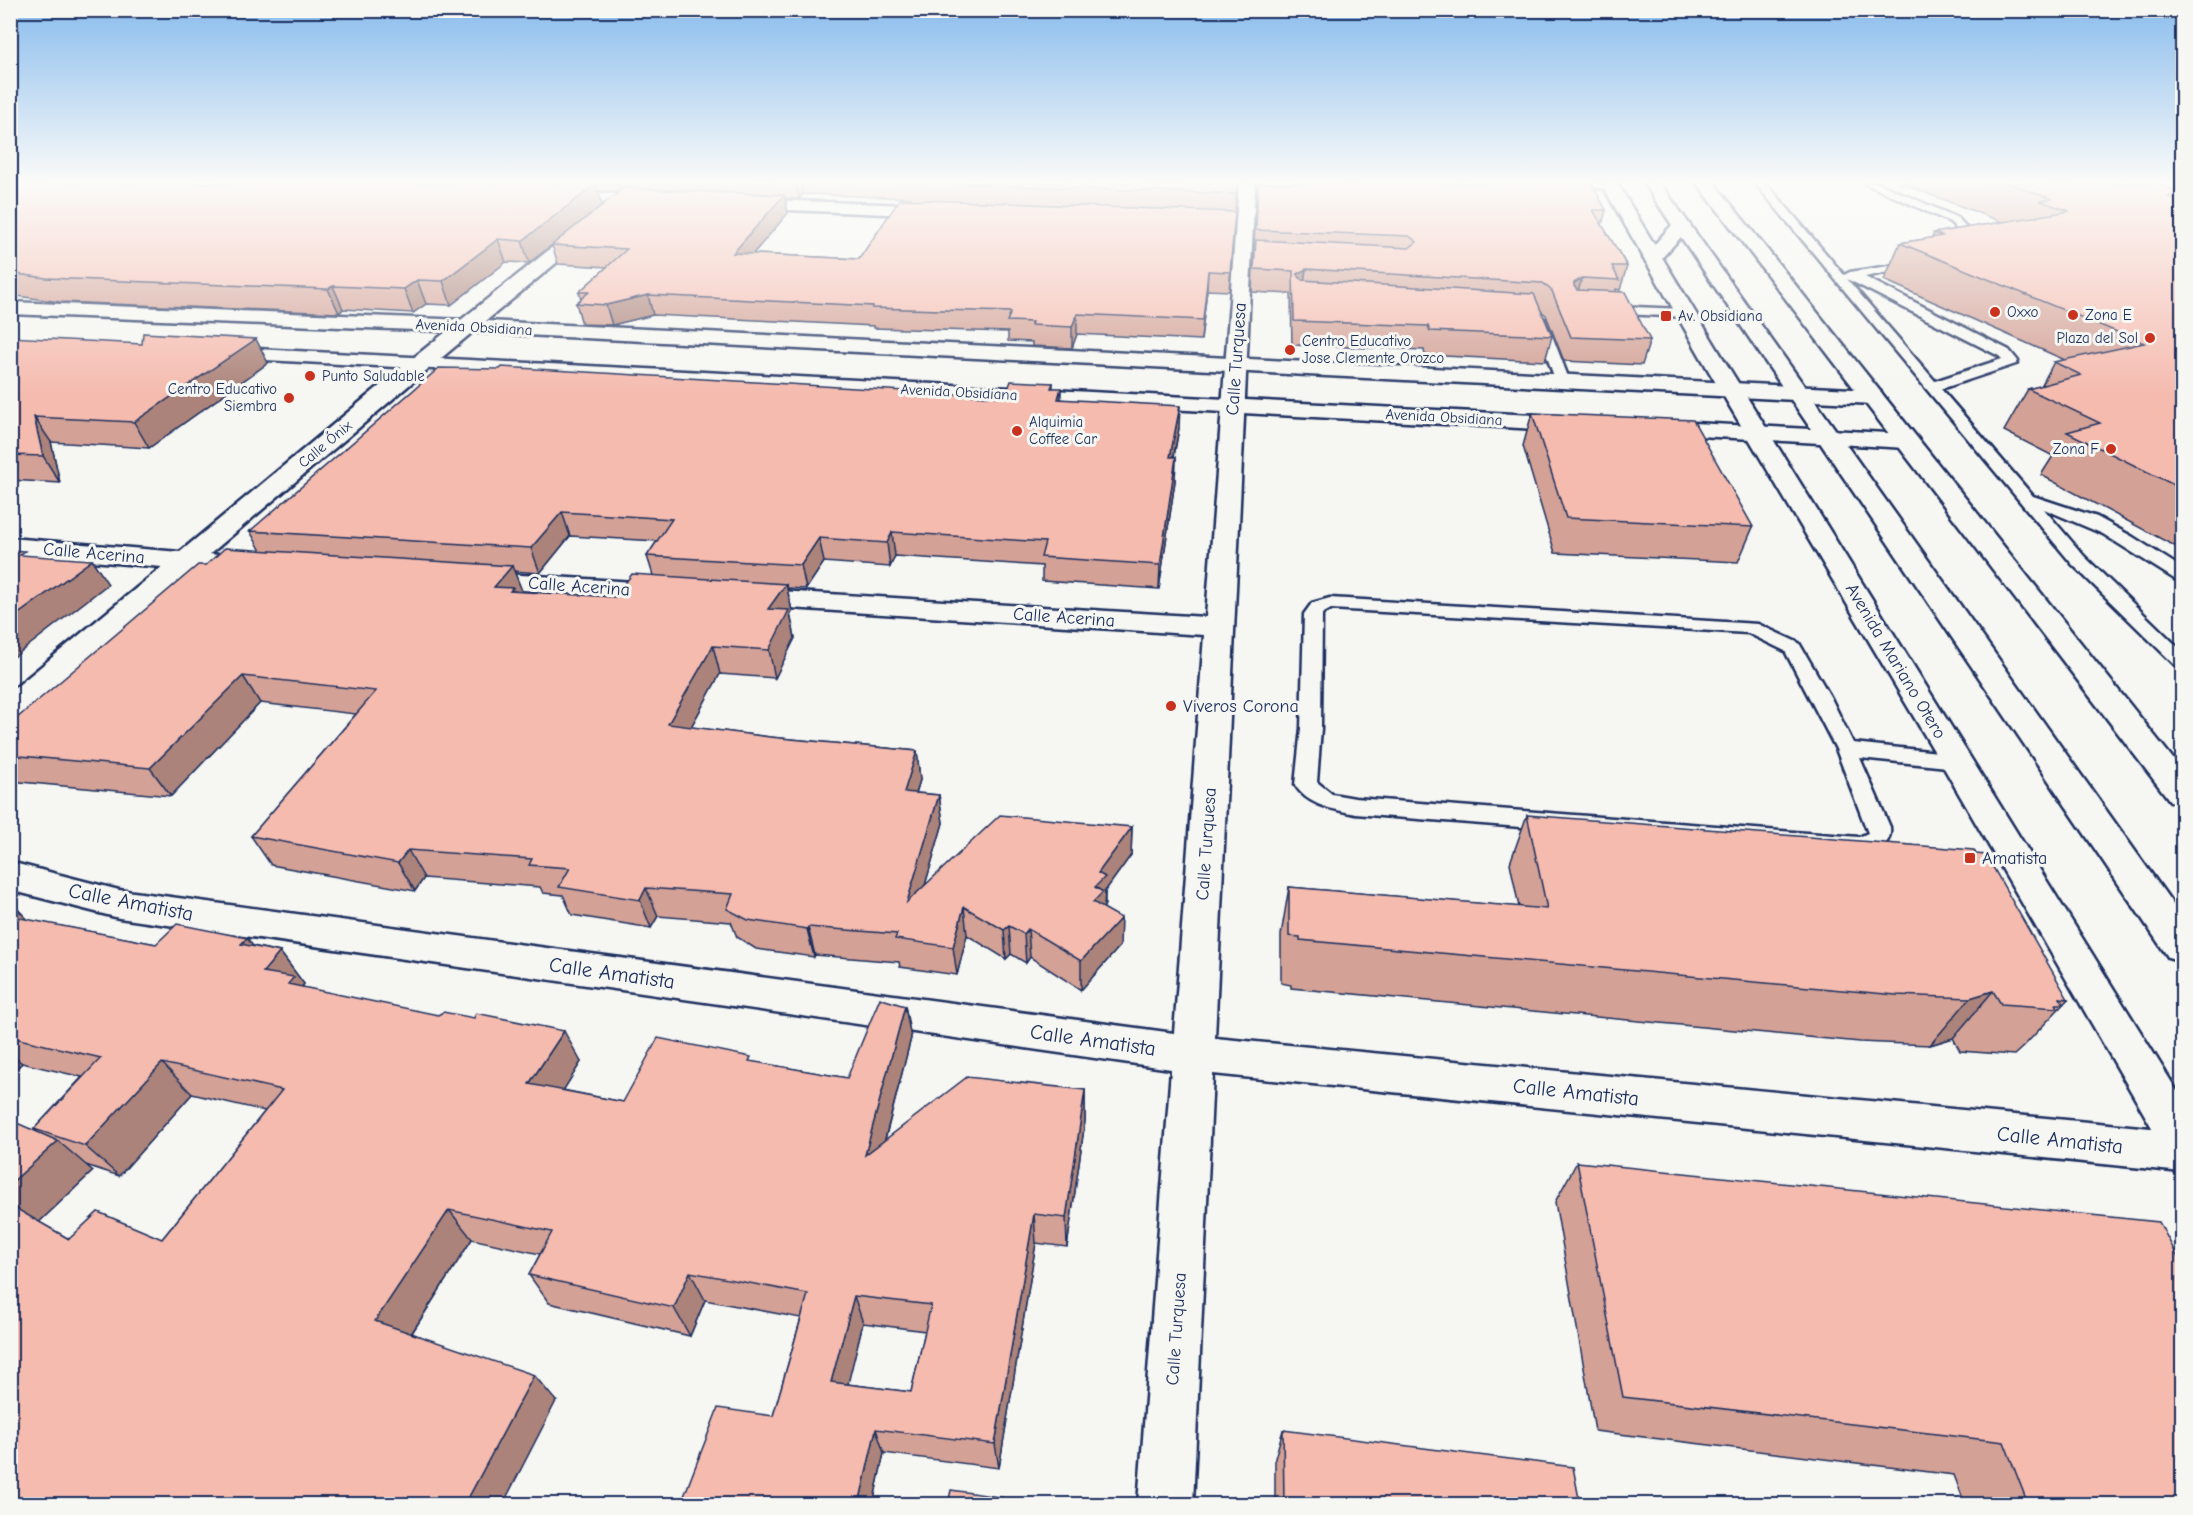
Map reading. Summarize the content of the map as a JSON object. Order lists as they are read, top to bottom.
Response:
{
  "streets": {
    "street": [
      "Avenida Obsidiana",
      "Calle Turquesa",
      "Calle Ónix",
      "Calle Acerina",
      "Avenida Mariano Otero",
      "Calle Amatista"
    ]
  },
  "crossings": [
    ["Avenida Obsidiana", "Calle Turquesa"],
    ["Avenida Obsidiana", "Calle Ónix"],
    ["Avenida Obsidiana", "Avenida Mariano Otero"],
    ["Calle Turquesa", "Calle Acerina"],
    ["Calle Turquesa", "Calle Amatista"],
    ["Calle Ónix", "Calle Acerina"]
  ],
  "places": {
    "other": [
      "Oxxo",
      "Zona E",
      "Plaza del Sol",
      "Centro Educativo Jose Clemente Orozco",
      "Punto Saludable",
      "Centro Educativo Siembra",
      "Alquimia Coffee Car",
      "Zona F",
      "Viveros Corona"
    ],
    "transit": ["Av. Obsidiana", "Amatista"]
  }
}
